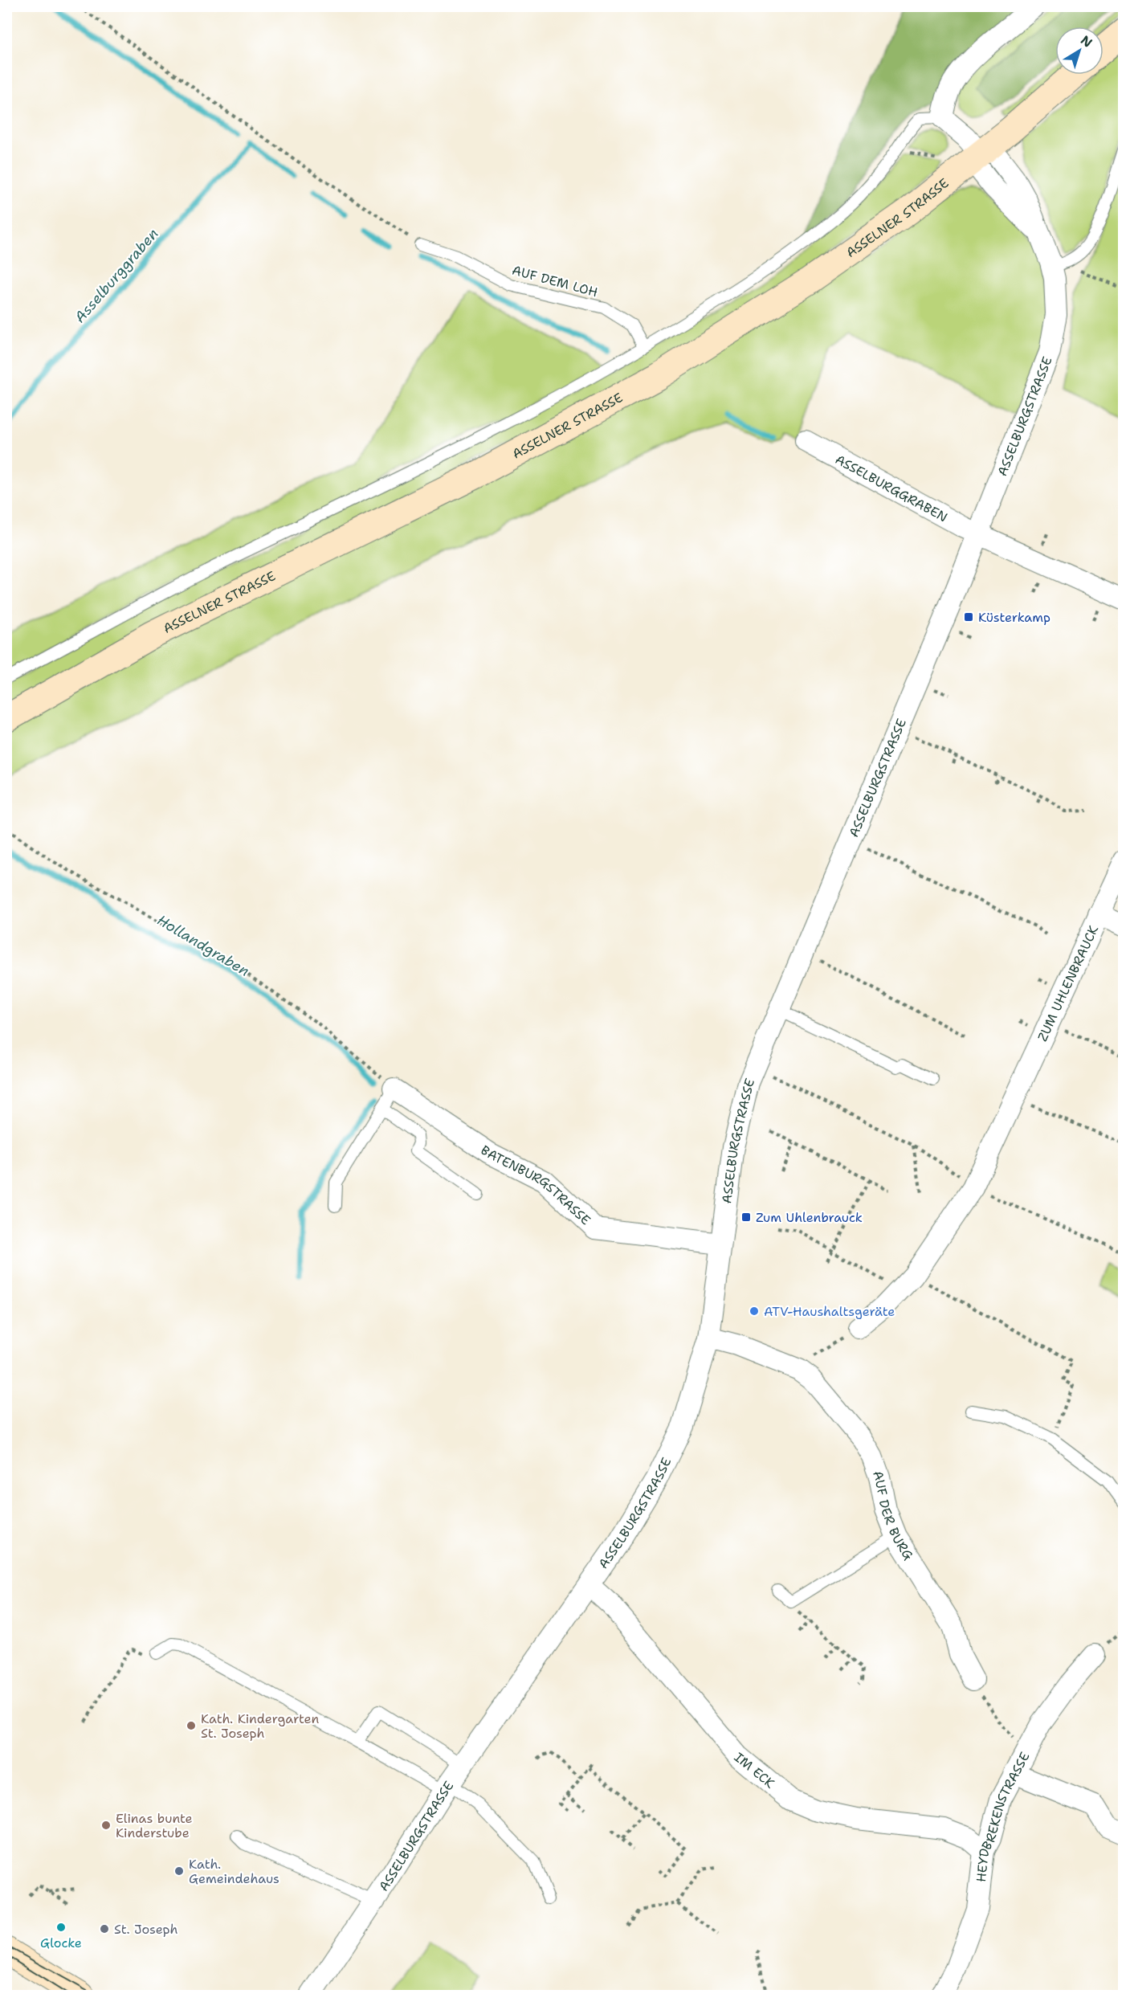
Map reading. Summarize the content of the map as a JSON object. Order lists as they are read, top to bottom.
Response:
{
  "streets": {
    "main road": ["ASSELNER STRASSE"],
    "street": [
      "ASSELBURGSTRASSE",
      "ASSELBURGGRABEN",
      "ZUM UHLENBRAUCK",
      "BATENBURGSTRASSE",
      "AUF DER BURG",
      "IM ECK",
      "HEYDBREKENSTRASSE"
    ],
    "lane": ["AUF DEM LOH"]
  },
  "crossings": [
    ["ASSELNER STRASSE", "ASSELBURGSTRASSE"],
    ["ASSELBURGSTRASSE", "ASSELBURGGRABEN"],
    ["ASSELBURGSTRASSE", "BATENBURGSTRASSE"],
    ["ASSELBURGSTRASSE", "AUF DER BURG"],
    ["ASSELBURGSTRASSE", "IM ECK"],
    ["IM ECK", "HEYDBREKENSTRASSE"]
  ],
  "water": ["Asselburggraben", "Hollandgraben"],
  "places": {
    "transit": ["Küsterkamp", "Zum Uhlenbrauck"],
    "other": [
      "ATV-Haushaltsgeräte",
      "Kath. Kindergarten St. Joseph",
      "Elinas bunte Kinderstube",
      "Kath. Gemeindehaus",
      "Glocke",
      "St. Joseph"
    ]
  },
  "north": "top right"
}
